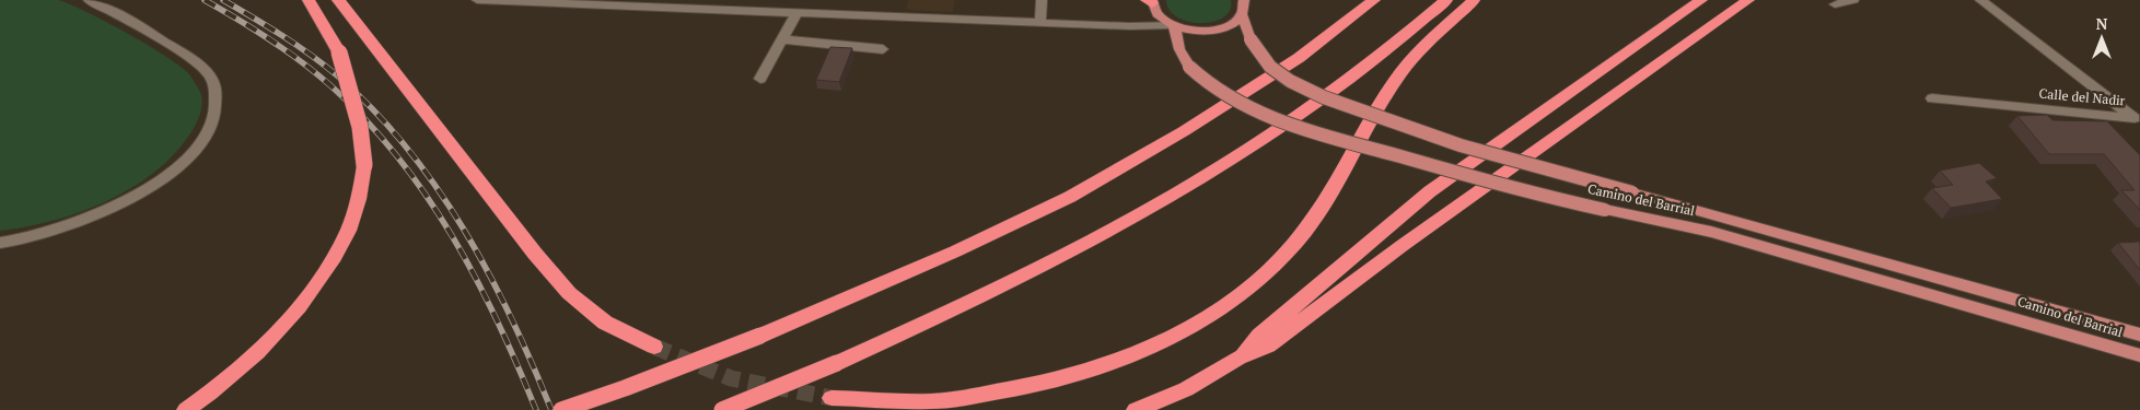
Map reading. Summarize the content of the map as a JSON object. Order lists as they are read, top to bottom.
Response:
{
  "streets": {
    "main road": ["Camino del Barrial"],
    "street": ["Calle del Nadir"]
  },
  "north": "top"
}
